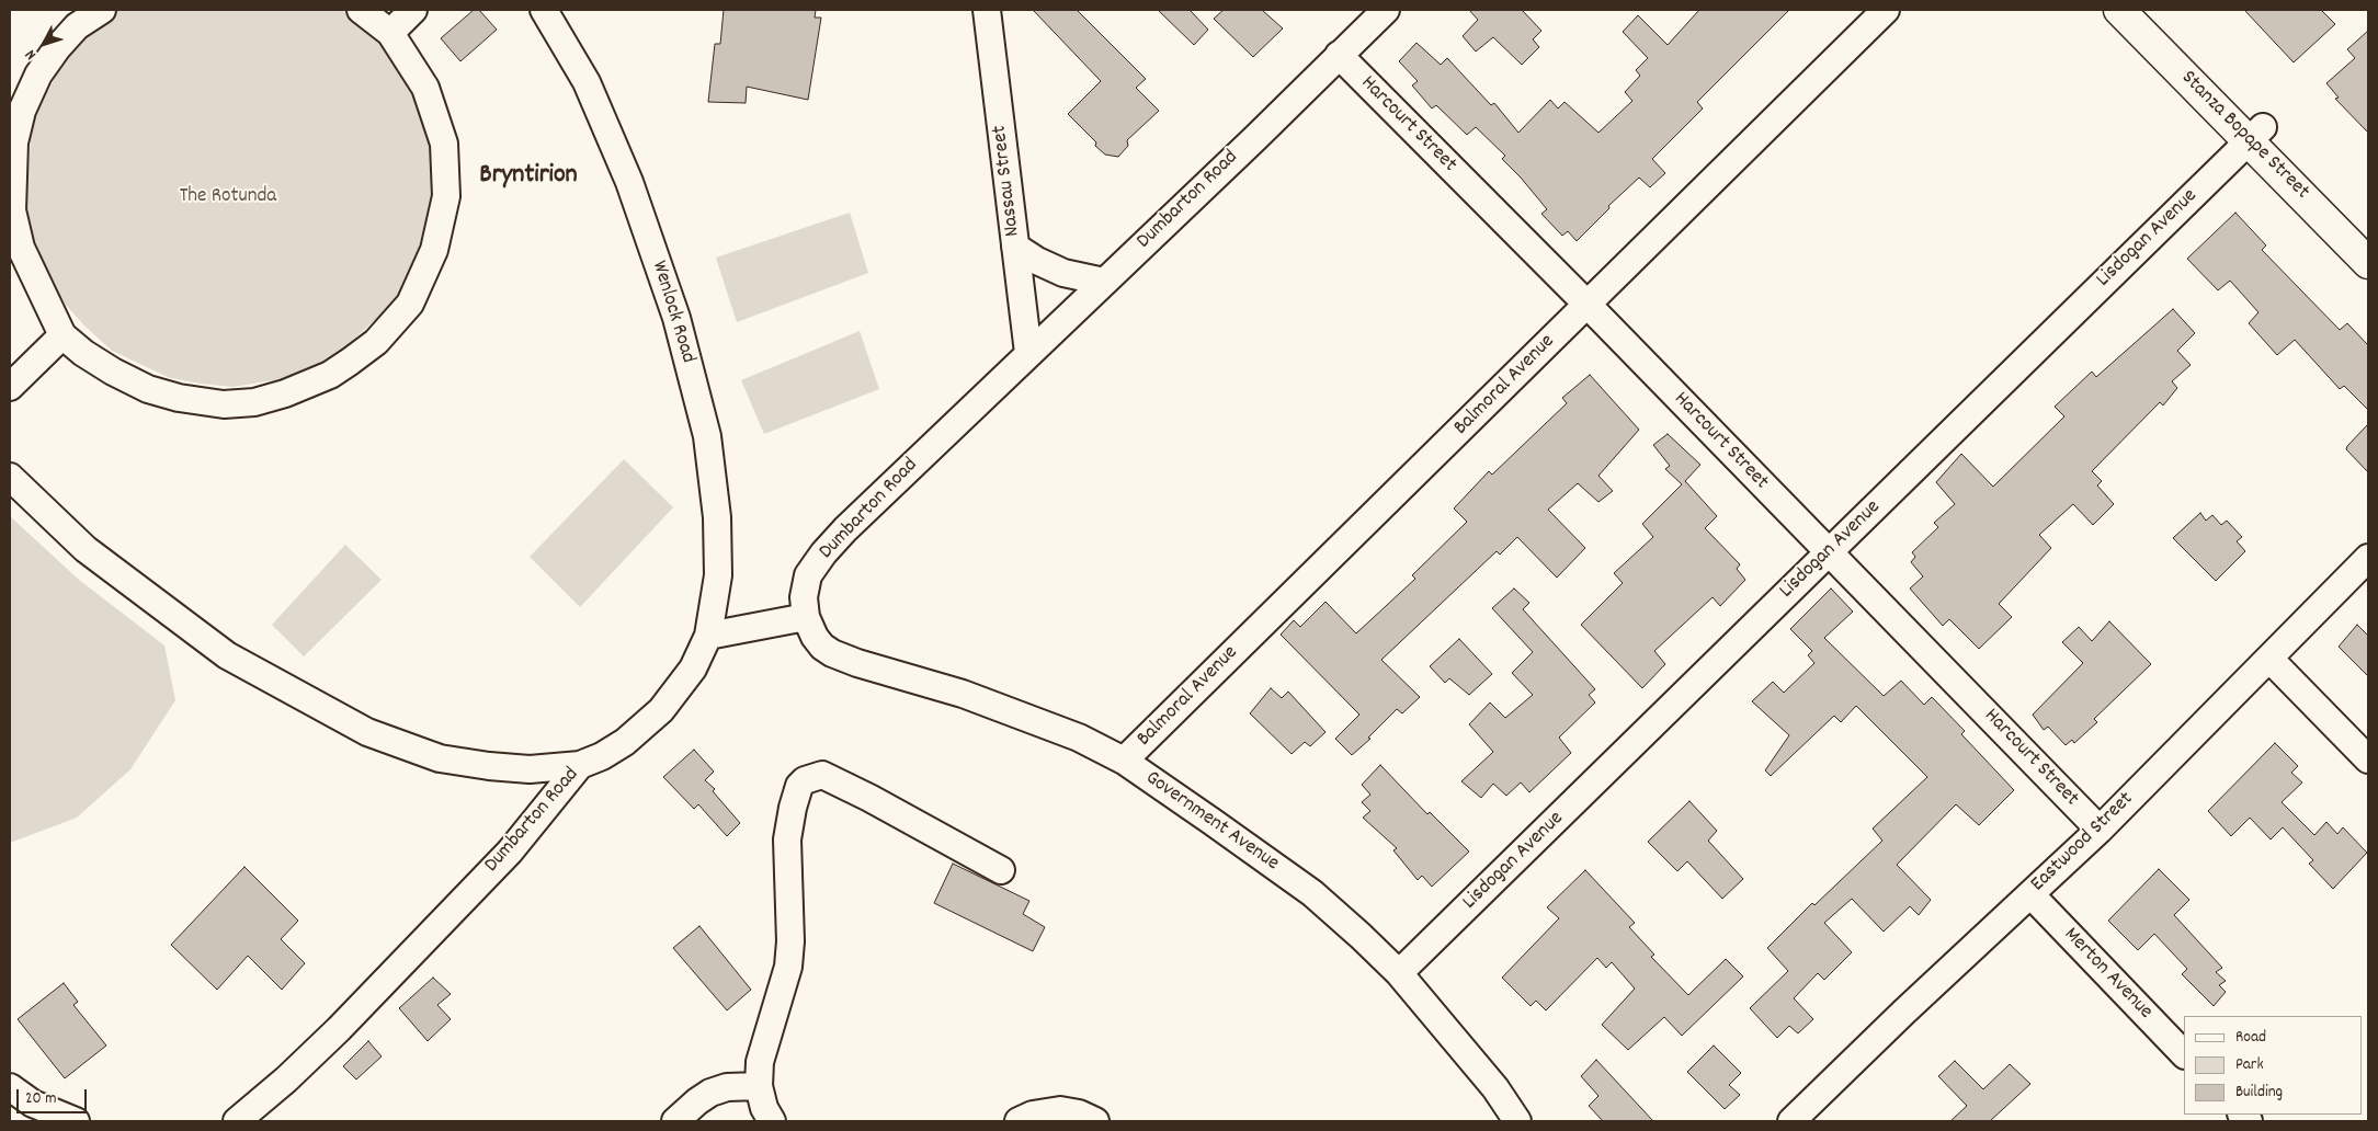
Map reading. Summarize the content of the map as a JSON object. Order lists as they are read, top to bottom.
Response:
{
  "streets": {
    "main road": ["Stanza Bopape Street"],
    "street": [
      "Harcourt Street",
      "Nassau Street",
      "Dumbarton Road",
      "Lisdogan Avenue",
      "Wenlock Road",
      "Balmoral Avenue",
      "Government Avenue",
      "Eastwood Street",
      "Merton Avenue"
    ]
  },
  "crossings": [
    ["Harcourt Street", "Dumbarton Road"],
    ["Harcourt Street", "Lisdogan Avenue"],
    ["Harcourt Street", "Balmoral Avenue"],
    ["Harcourt Street", "Eastwood Street"],
    ["Stanza Bopape Street", "Lisdogan Avenue"],
    ["Nassau Street", "Dumbarton Road"],
    ["Dumbarton Road", "Wenlock Road"],
    ["Dumbarton Road", "Government Avenue"],
    ["Lisdogan Avenue", "Government Avenue"],
    ["Balmoral Avenue", "Government Avenue"],
    ["Eastwood Street", "Merton Avenue"]
  ],
  "districts": ["Bryntirion"],
  "parks": ["The Rotunda"],
  "legend": ["Road", "Park", "Building"],
  "scale_bar": "20 m",
  "north": "bottom left"
}
